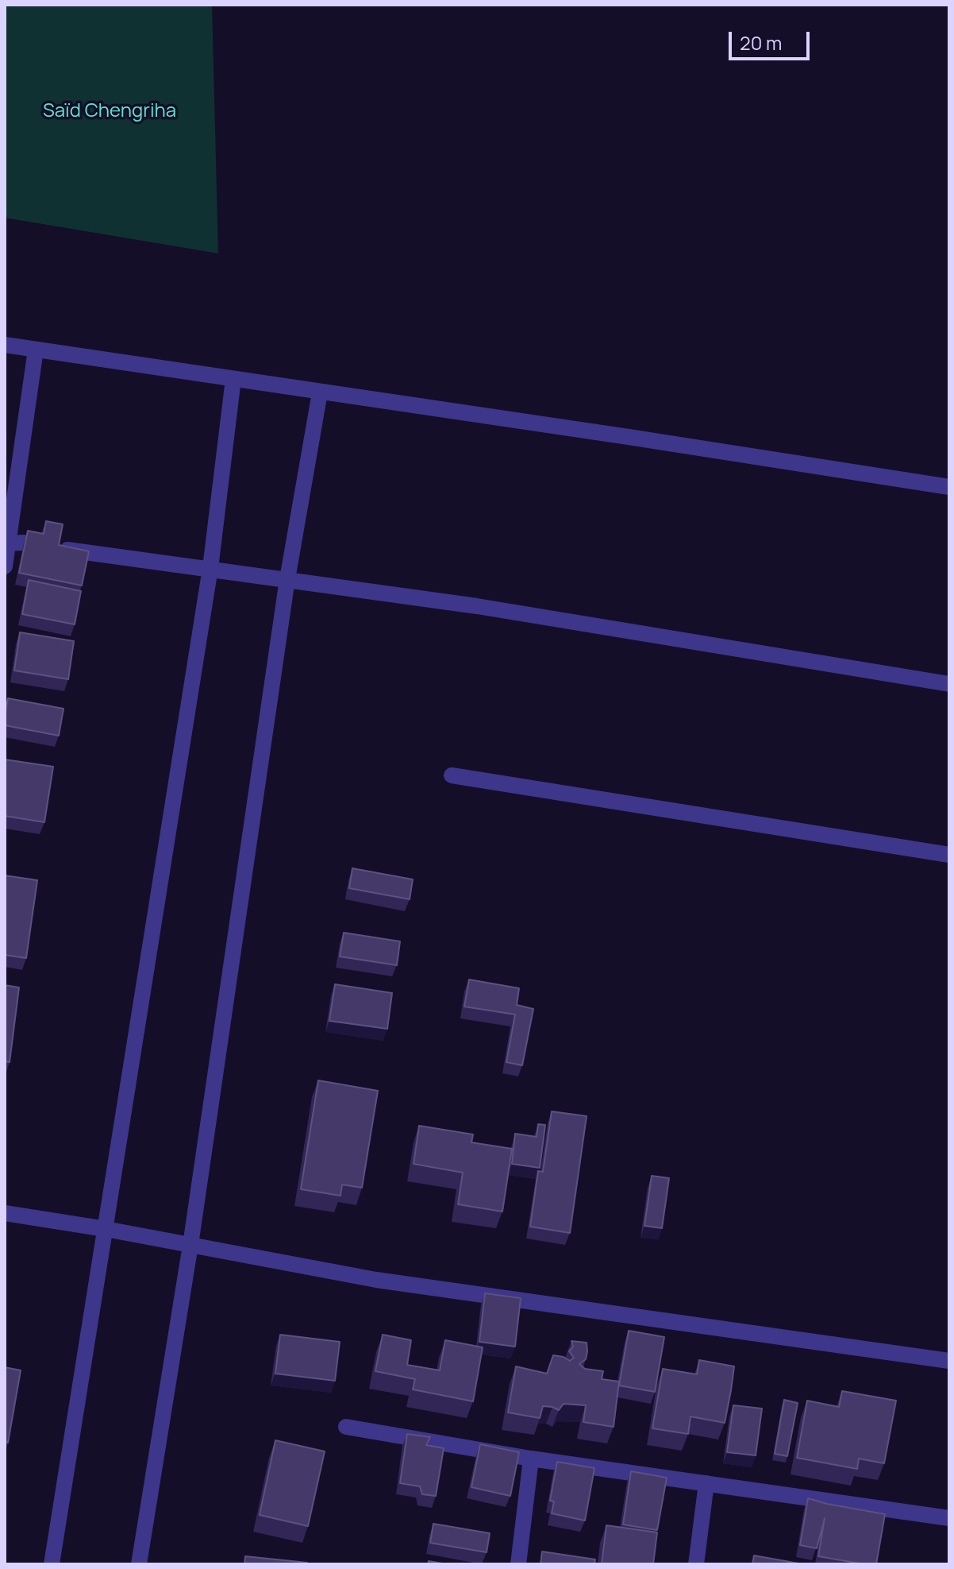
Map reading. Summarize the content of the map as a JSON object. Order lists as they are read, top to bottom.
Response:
{
  "parks": ["Saïd Chengriha"],
  "scale_bar": "20 m"
}
